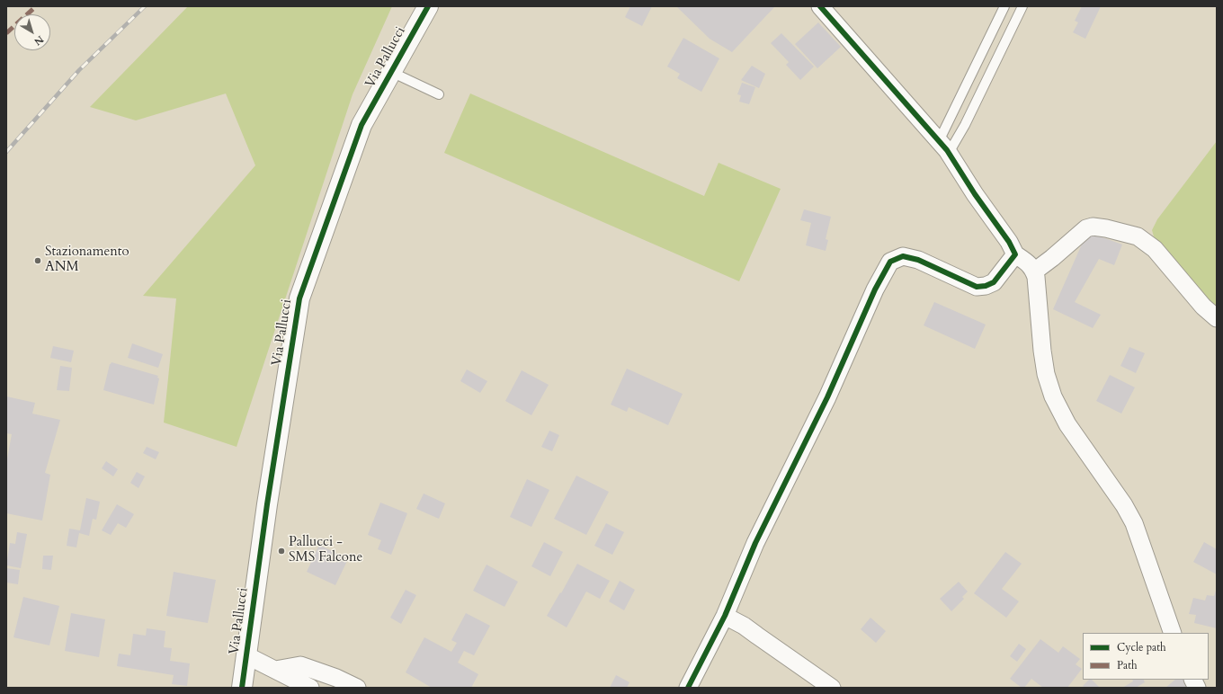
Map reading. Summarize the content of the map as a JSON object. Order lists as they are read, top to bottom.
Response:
{
  "streets": {
    "street": ["Via Pallucci"]
  },
  "places": ["Stazionamento ANM", "Pallucci - SMS Falcone"],
  "legend": ["Cycle path", "Path"],
  "north": "bottom right"
}
